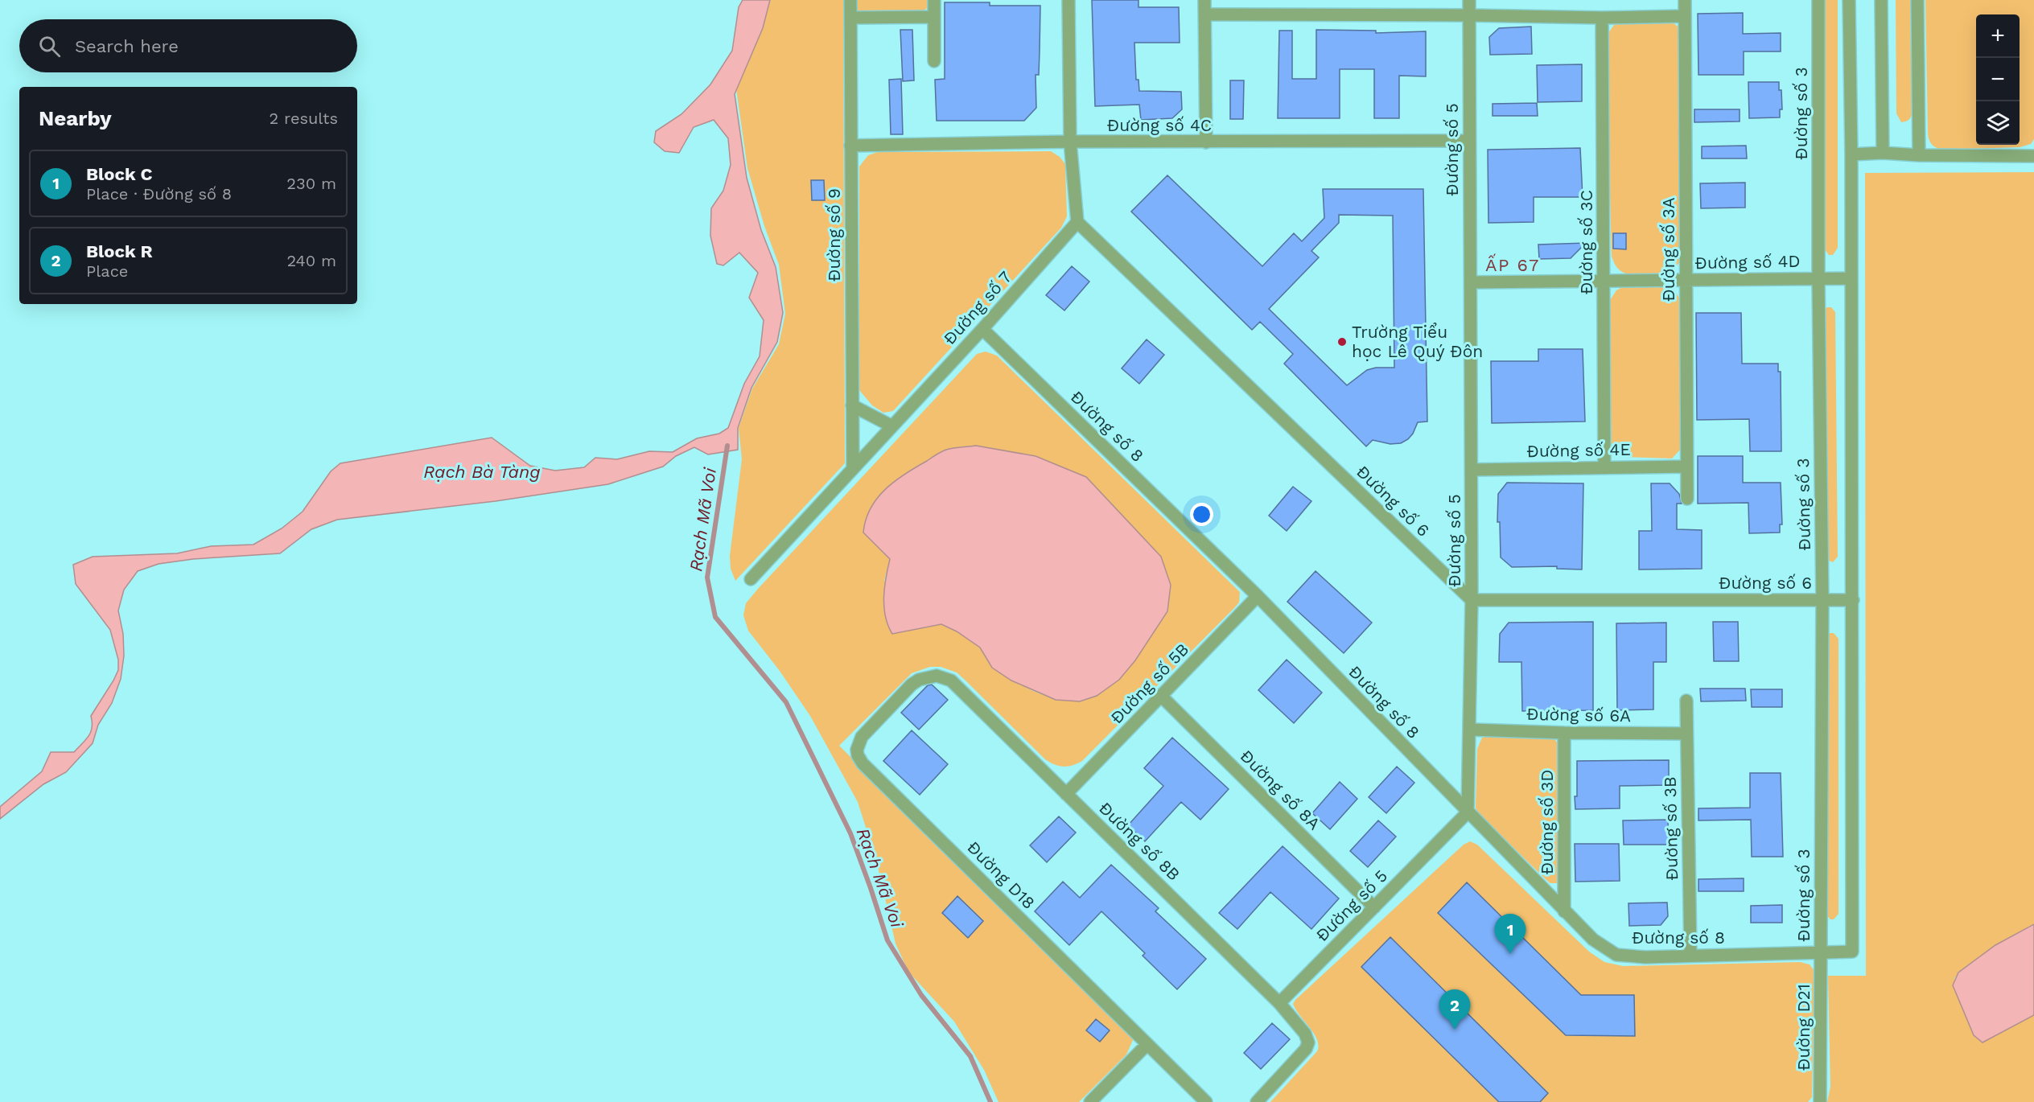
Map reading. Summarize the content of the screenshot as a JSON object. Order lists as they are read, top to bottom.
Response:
{
  "streets": {
    "street": [
      "Đường số 3",
      "Đường số 4C",
      "Đường số 5",
      "Đường số 9",
      "Đường số 3C",
      "Đường số 3A",
      "Đường số 4D",
      "Đường số 7",
      "Đường số 8",
      "Đường số 4E",
      "Đường số 6",
      "Đường số 5B",
      "Đường số 6A",
      "Đường số 8A",
      "Đường số 3D",
      "Đường số 3B",
      "Đường số 8B",
      "Đường D18",
      "Đường D21"
    ]
  },
  "crossings": [
    ["Đường số 3", "Đường số 4D"],
    ["Đường số 3", "Đường số 8"],
    ["Đường số 3", "Đường số 6"],
    ["Đường số 3", "Đường D21"],
    ["Đường số 4C", "Đường số 5"],
    ["Đường số 4C", "Đường số 9"],
    ["Đường số 5", "Đường số 4D"],
    ["Đường số 5", "Đường số 8"],
    ["Đường số 5", "Đường số 4E"],
    ["Đường số 5", "Đường số 6"],
    ["Đường số 5", "Đường số 6A"],
    ["Đường số 5", "Đường số 8A"],
    ["Đường số 5", "Đường số 8B"],
    ["Đường số 9", "Đường số 7"],
    ["Đường số 3C", "Đường số 4D"],
    ["Đường số 3C", "Đường số 4E"],
    ["Đường số 3A", "Đường số 4D"],
    ["Đường số 3A", "Đường số 4E"],
    ["Đường số 7", "Đường số 8"],
    ["Đường số 7", "Đường số 6"],
    ["Đường số 8", "Đường số 5B"],
    ["Đường số 8", "Đường số 3D"],
    ["Đường số 8", "Đường số 3B"],
    ["Đường số 8", "Đường D21"],
    ["Đường số 5B", "Đường số 8A"],
    ["Đường số 5B", "Đường số 8B"],
    ["Đường số 6A", "Đường số 3D"],
    ["Đường số 6A", "Đường số 3B"],
    ["Đường số 8B", "Đường D18"]
  ],
  "districts": ["ẤP 67"],
  "water": ["Rạch Bà Tàng", "Rạch Mã Voi"],
  "places": ["Trường Tiểu học Lê Quý Đôn"],
  "page": {
    "map_buttons": ["+", "−"],
    "search": "Search here",
    "heading": ["Nearby", "2 results"],
    "list": [
      {
        "mark": "1",
        "name": "Block C",
        "note": "Place · Đường số 8",
        "value": "230 m"
      },
      {
        "mark": "2",
        "name": "Block R",
        "note": "Place",
        "value": "240 m"
      }
    ],
    "pins": ["1", "2"]
  }
}
